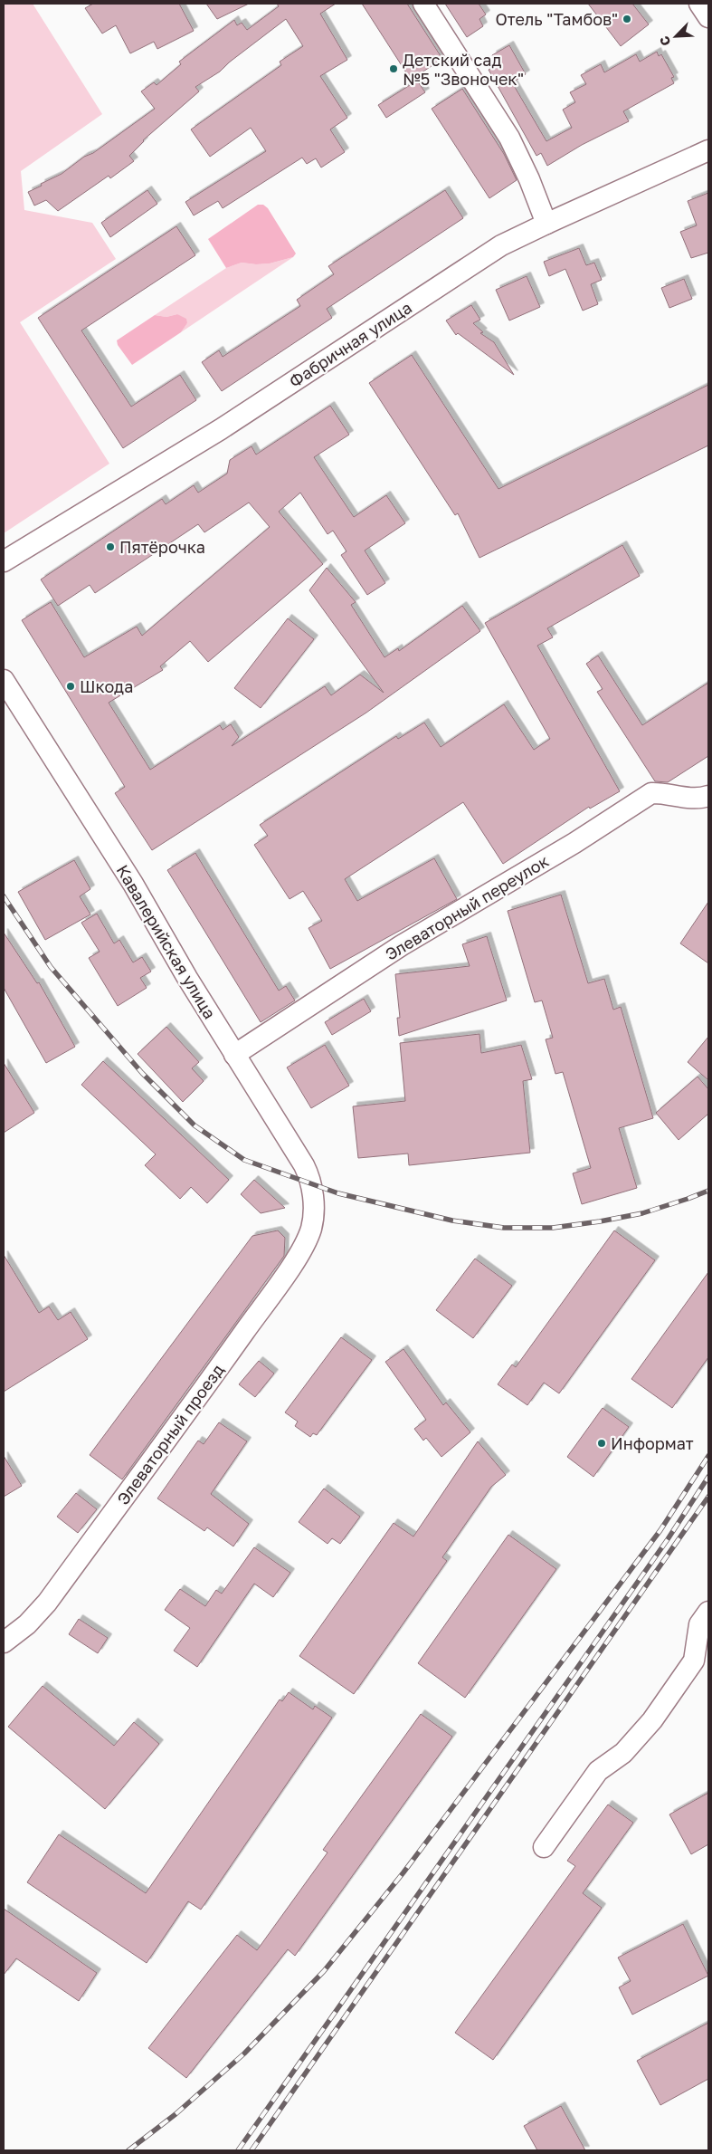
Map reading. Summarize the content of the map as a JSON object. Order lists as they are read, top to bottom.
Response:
{
  "streets": {
    "street": [
      "Фабричная улица",
      "Элеваторный переулок",
      "Кавалерийская улица",
      "Элеваторный проезд"
    ]
  },
  "crossings": [
    ["Элеваторный переулок", "Кавалерийская улица"],
    ["Кавалерийская улица", "Элеваторный проезд"]
  ],
  "places": [
    "Отель \"Тамбов\"",
    "Детский сад №5 \"Звоночек\"",
    "Пятёрочка",
    "Шкода",
    "Информат"
  ],
  "north": "bottom left"
}
